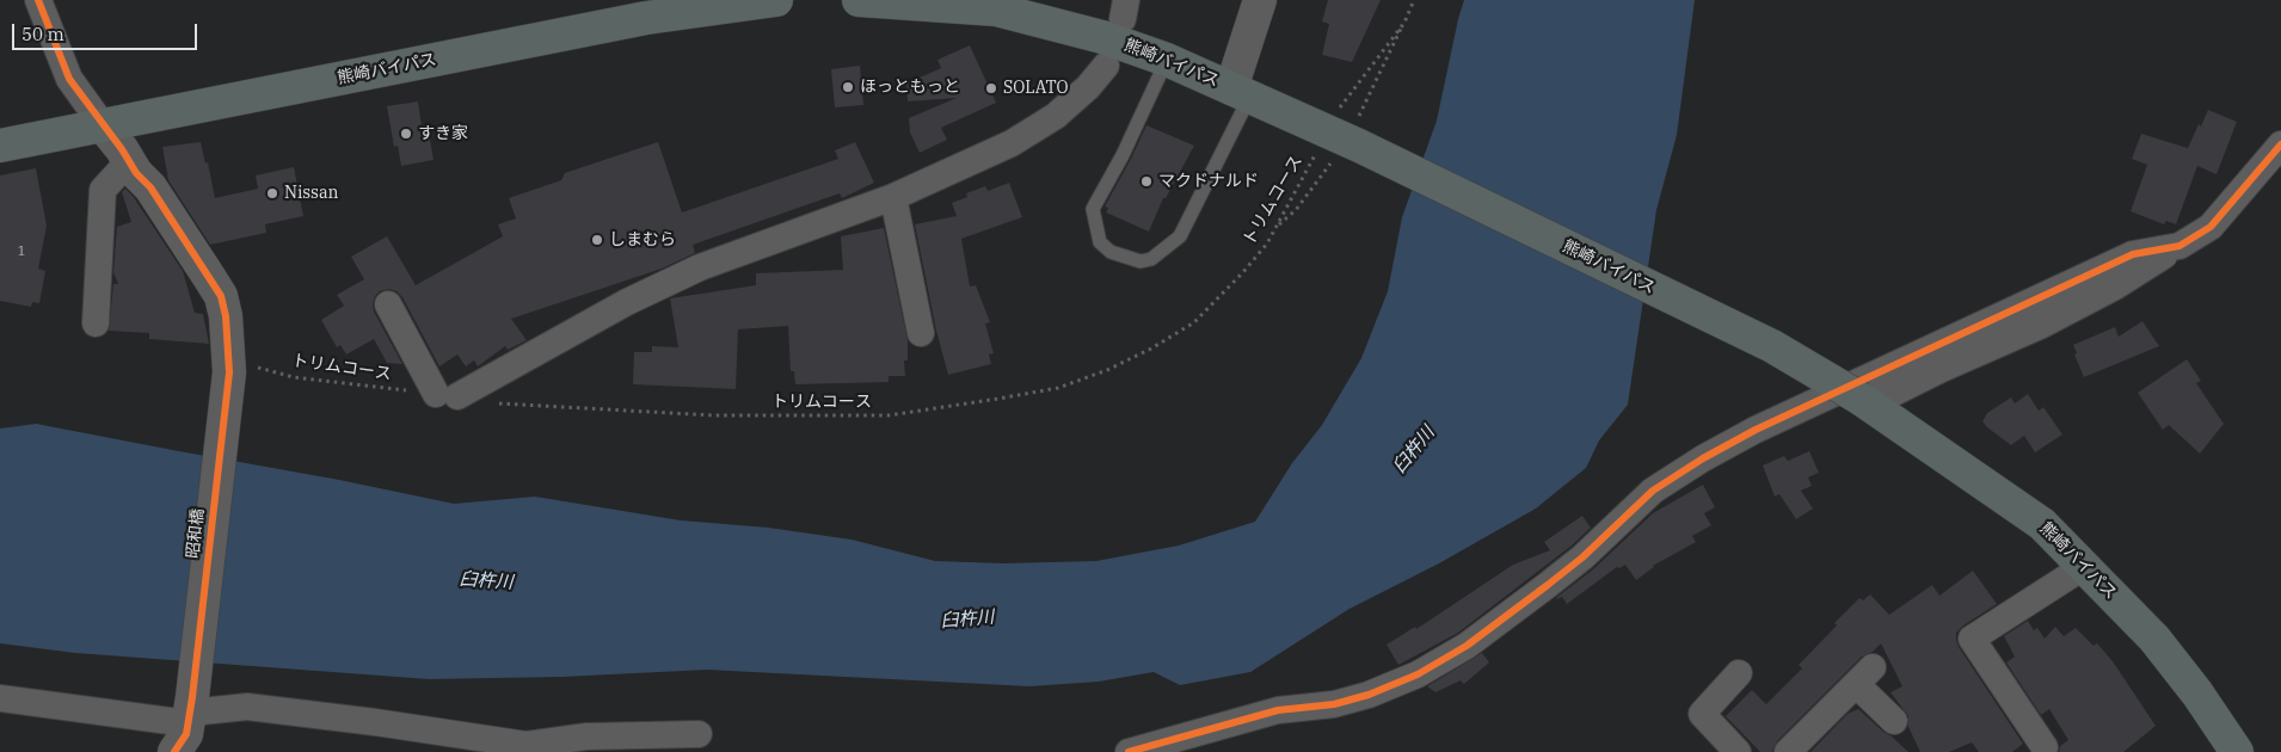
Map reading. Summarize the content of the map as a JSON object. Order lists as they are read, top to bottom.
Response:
{
  "streets": {
    "highway": ["熊崎バイパス"],
    "street": ["昭和橋"],
    "path": ["トリムコース"]
  },
  "crossings": [
    ["熊崎バイパス", "昭和橋"],
    ["トリムコース", "昭和橋"]
  ],
  "water": ["臼杵川"],
  "places": [
    "ほっともっと",
    "SOLATO",
    "すき家",
    "マクドナルド",
    "Nissan",
    "しまむら"
  ],
  "house_numbers": ["1"],
  "scale_bar": "50 m"
}
